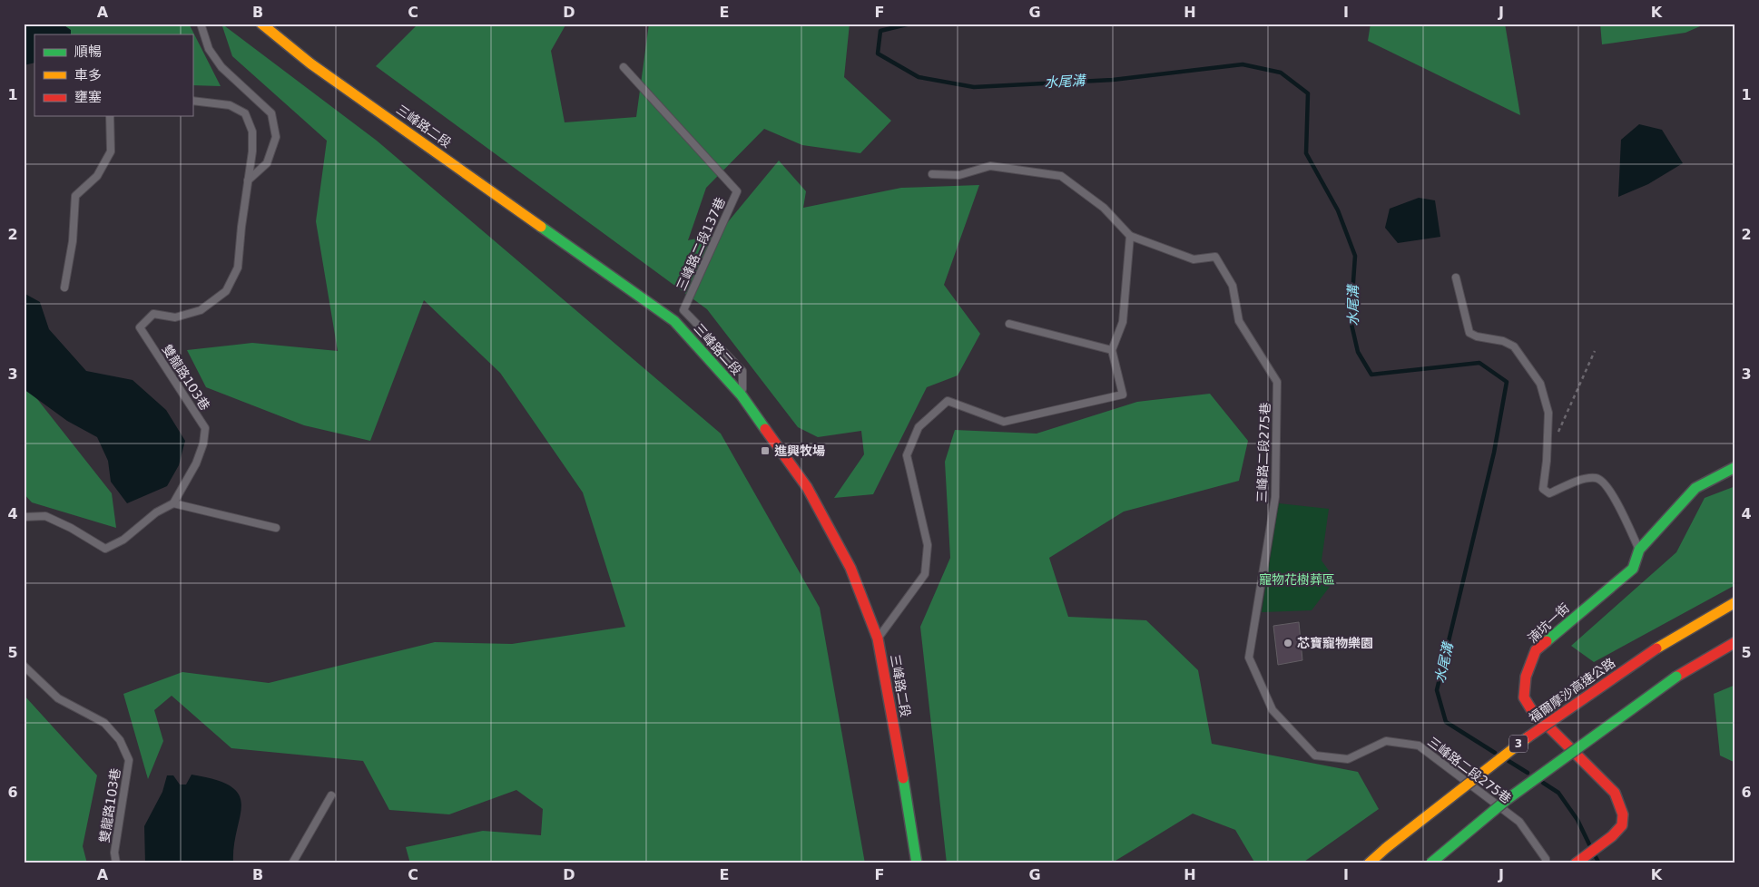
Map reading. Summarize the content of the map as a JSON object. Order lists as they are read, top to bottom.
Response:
{
  "streets": {
    "main road": [
      "三峰路二段",
      "湳坑一街",
      "福爾摩沙高速公路",
      "3"
    ],
    "lane": ["三峰路二段137巷", "雙龍路103巷", "三峰路二段275巷"]
  },
  "crossings": [
    ["三峰路二段", "三峰路二段137巷"]
  ],
  "water": ["水尾溝"],
  "parks": ["寵物花樹葬區"],
  "places": {
    "transit": ["進興牧場"],
    "other": ["芯寶寵物樂園"]
  },
  "legend": ["順暢", "車多", "壅塞"],
  "grid": {
    "columns": [
      "A",
      "B",
      "C",
      "D",
      "E",
      "F",
      "G",
      "H",
      "I",
      "J",
      "K"
    ],
    "rows": [
      "1",
      "2",
      "3",
      "4",
      "5",
      "6"
    ]
  }
}
